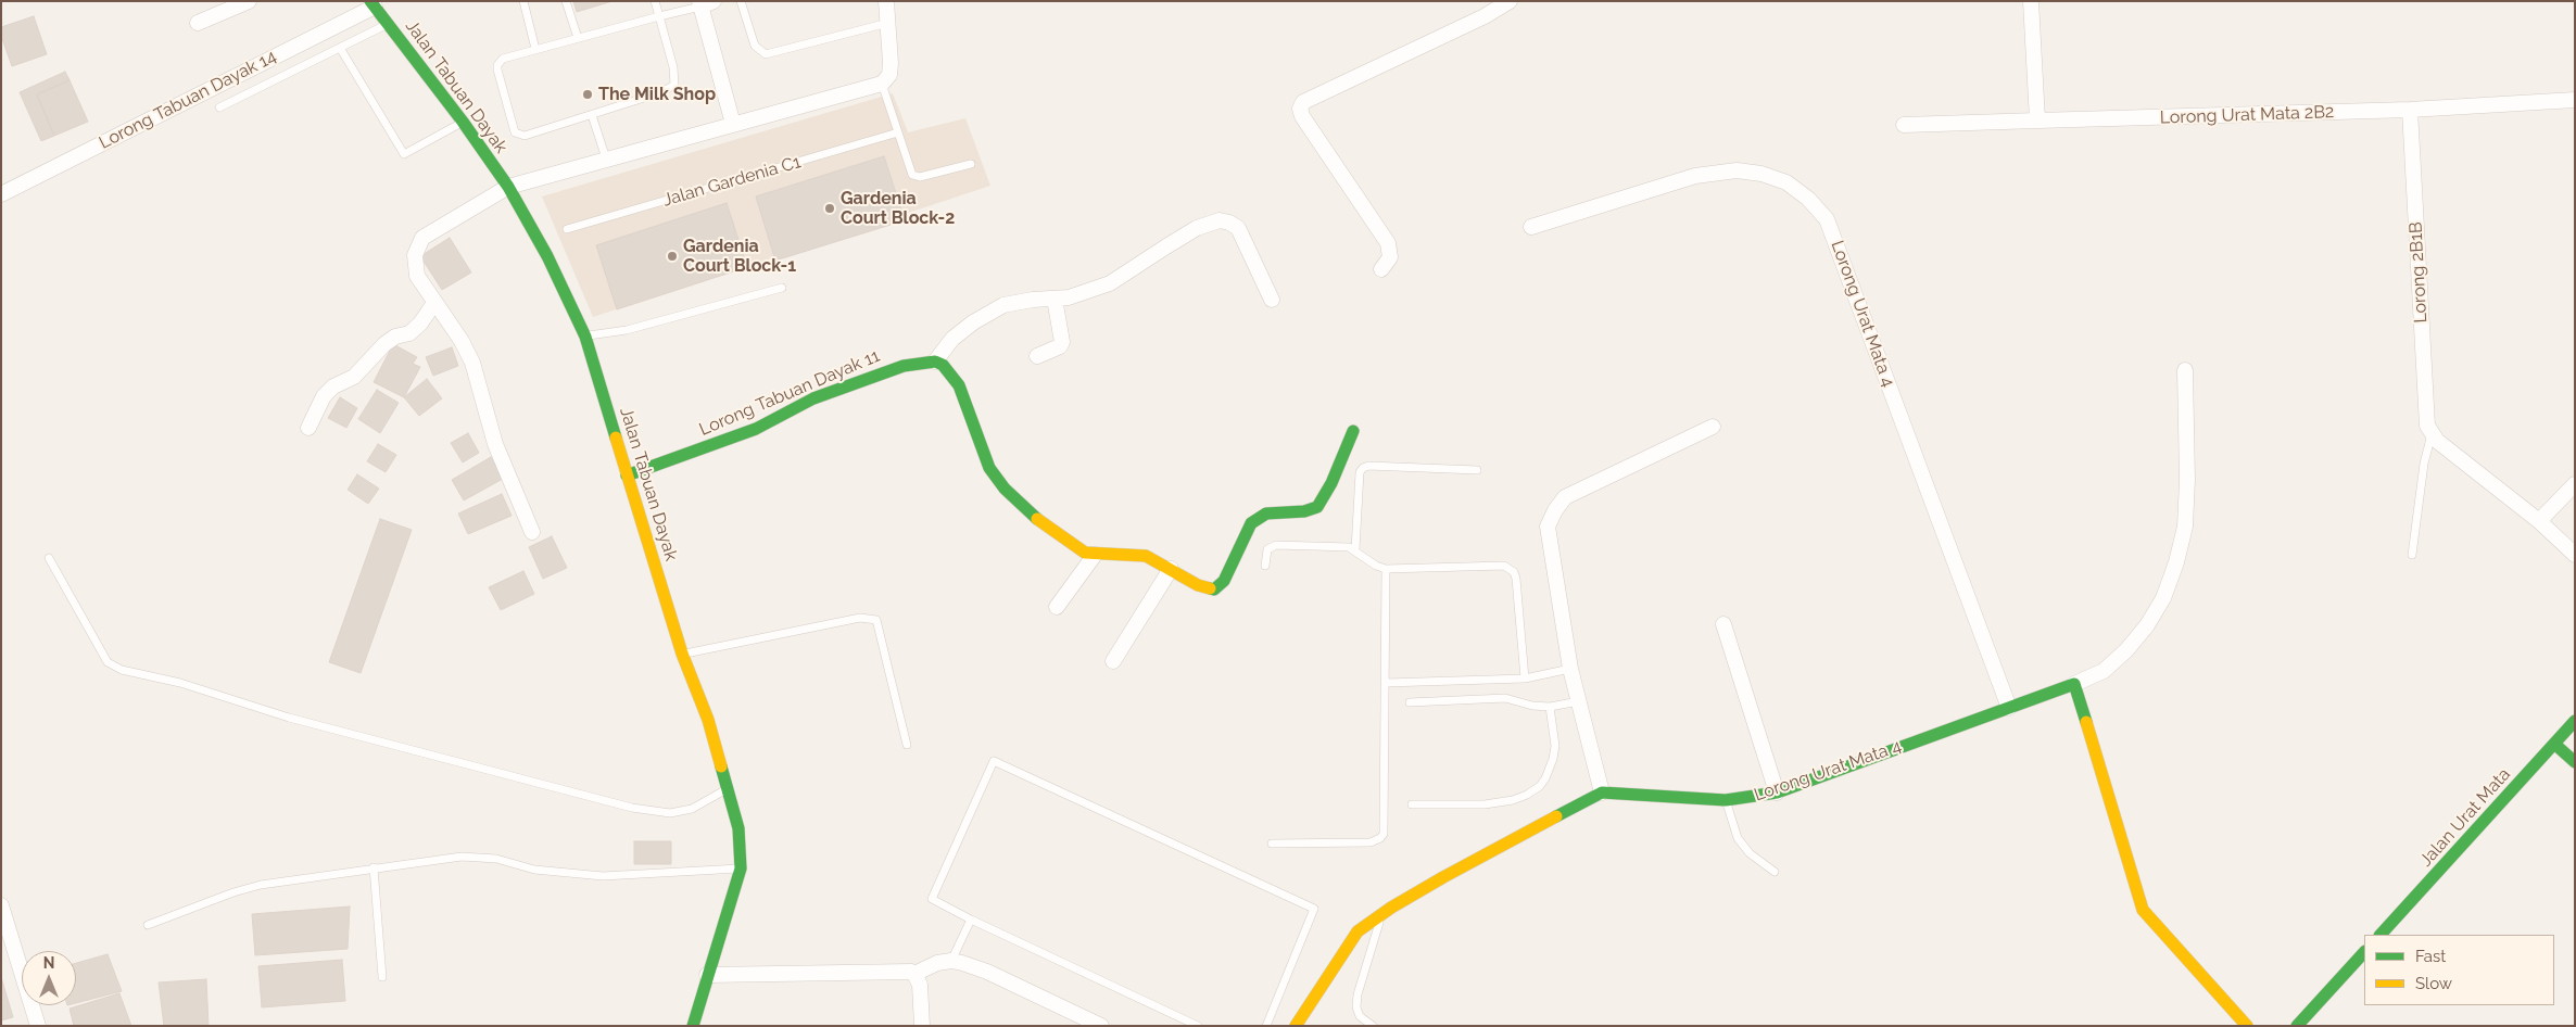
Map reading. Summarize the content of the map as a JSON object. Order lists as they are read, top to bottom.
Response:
{
  "streets": {
    "street": [
      "Jalan Tabuan Dayak",
      "Lorong Tabuan Dayak 14",
      "Lorong Urat Mata 2B2",
      "Lorong 2B1B",
      "Lorong Urat Mata 4",
      "Lorong Tabuan Dayak 11",
      "Jalan Urat Mata"
    ],
    "lane": ["Jalan Gardenia C1"]
  },
  "crossings": [
    ["Jalan Tabuan Dayak", "Lorong Tabuan Dayak 14"],
    ["Jalan Tabuan Dayak", "Lorong Tabuan Dayak 11"],
    ["Lorong Urat Mata 2B2", "Lorong 2B1B"]
  ],
  "places": ["The Milk Shop", "Gardenia Court Block-2", "Gardenia Court Block-1"],
  "legend": ["Fast", "Slow"],
  "north": "top"
}
